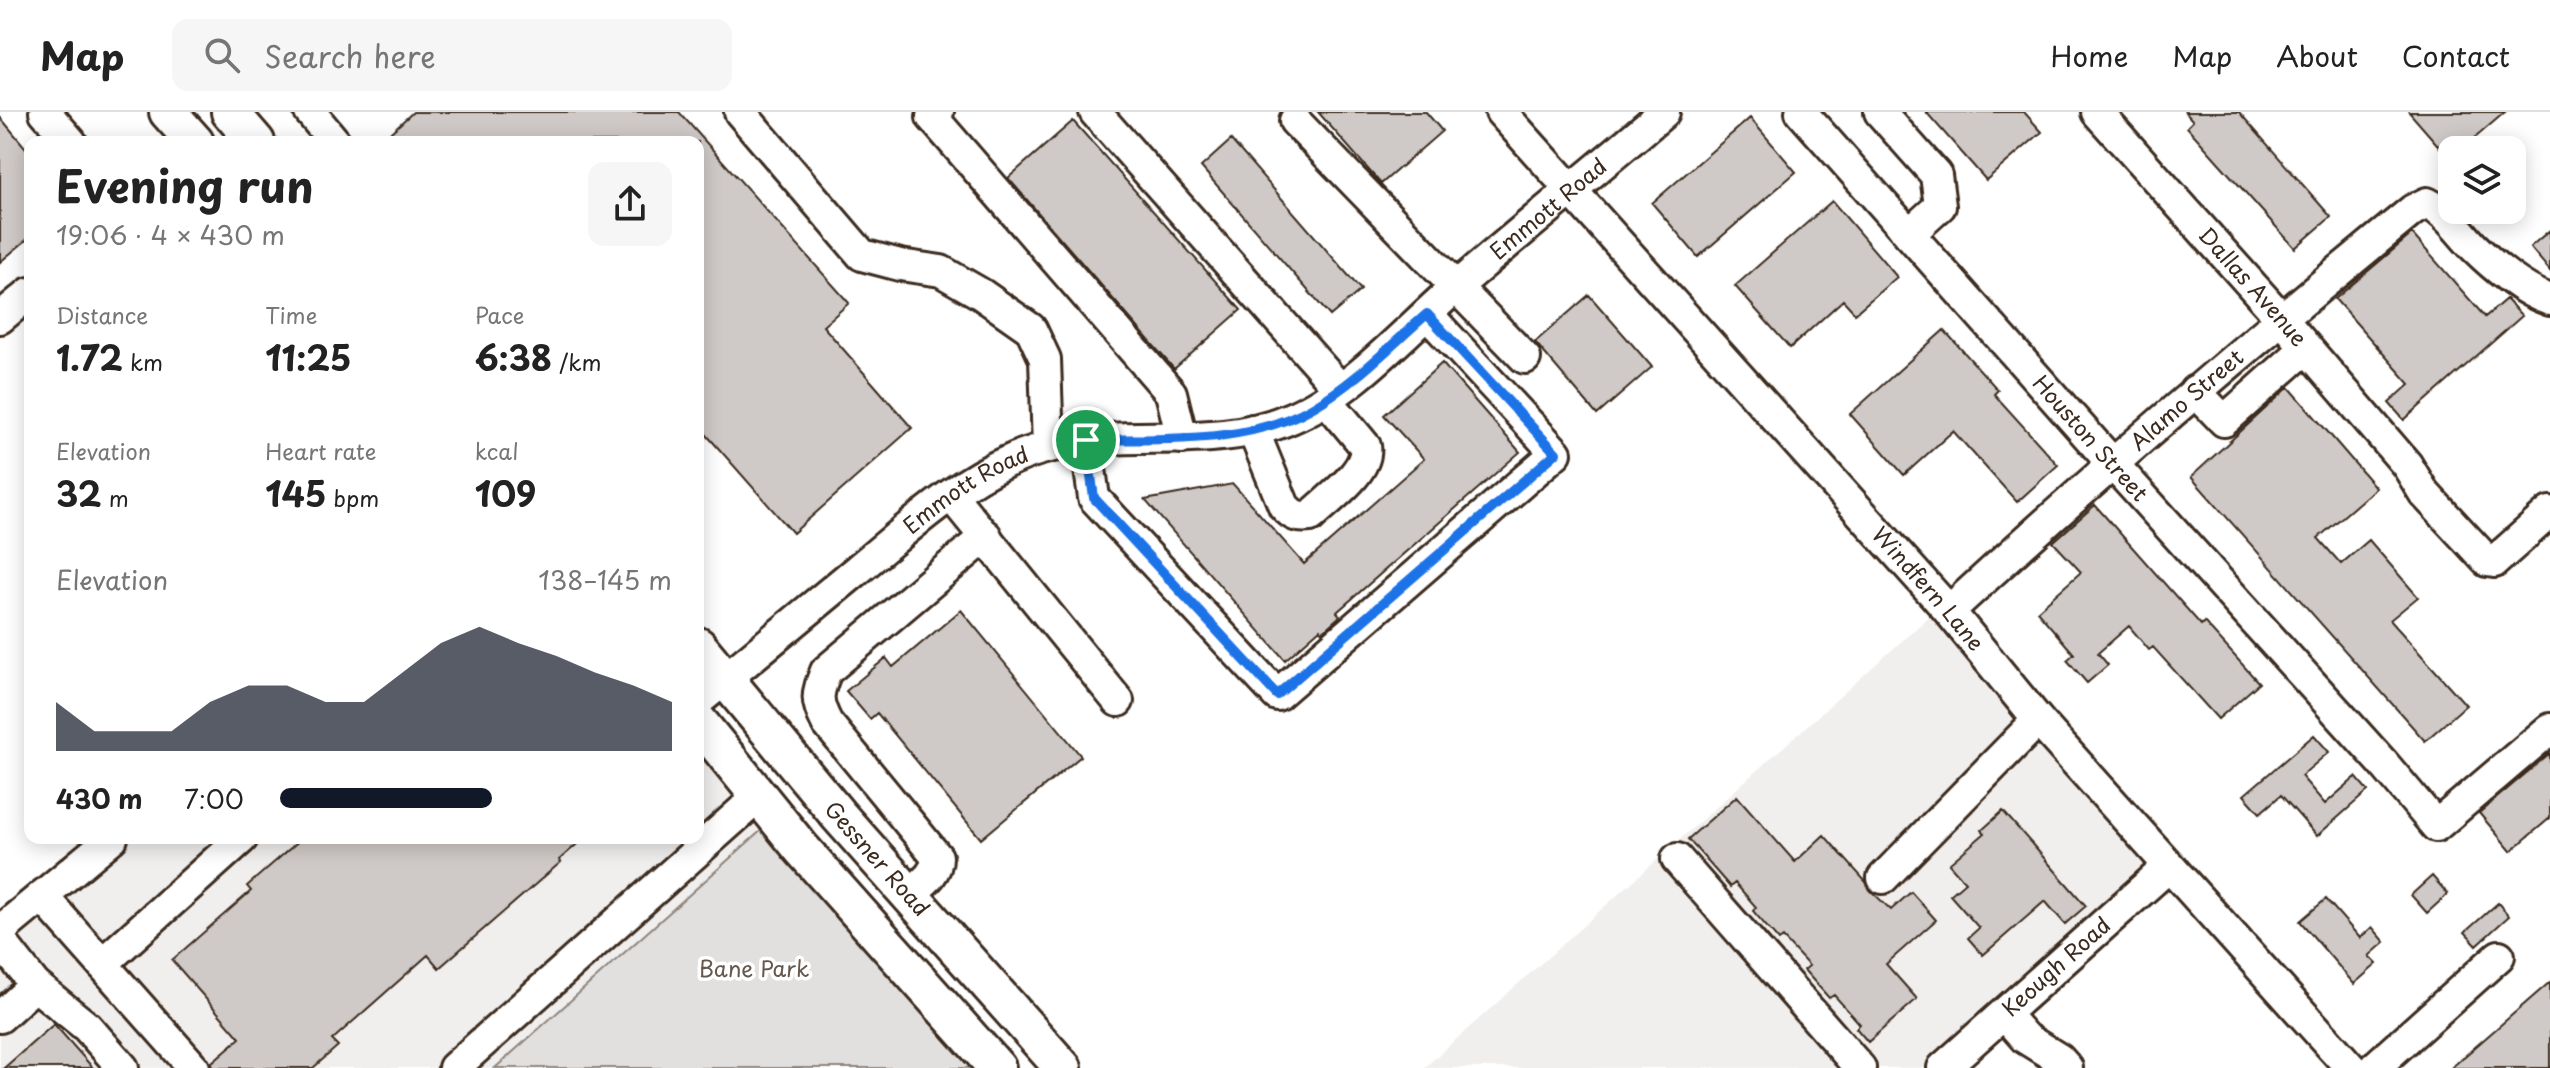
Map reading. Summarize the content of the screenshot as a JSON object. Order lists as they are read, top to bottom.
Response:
{
  "streets": {
    "main road": ["Gessner Road"],
    "street": [
      "Emmott Road",
      "Dallas Avenue",
      "Alamo Street",
      "Houston Street",
      "Windfern Lane",
      "Keough Road"
    ]
  },
  "crossings": [
    ["Emmott Road", "Windfern Lane"],
    ["Emmott Road", "Gessner Road"],
    ["Dallas Avenue", "Alamo Street"],
    ["Alamo Street", "Houston Street"],
    ["Alamo Street", "Windfern Lane"],
    ["Windfern Lane", "Keough Road"]
  ],
  "parks": ["Bane Park"],
  "page": {
    "header": "Map",
    "search": "Search here",
    "nav": [
      "Home",
      "Map",
      "About",
      "Contact"
    ],
    "heading": ["Evening run", "19:06 · 4 × 430 m"],
    "stats": [
      ["Distance", "1.72 km"],
      ["Time", "11:25"],
      ["Pace", "6:38 /km"],
      ["Elevation", "32 m"],
      ["Heart rate", "145 bpm"],
      ["kcal", "109"]
    ],
    "chart": ["Elevation", "138–145 m"],
    "list": [
      {
        "name": "430 m",
        "note": "7:00"
      }
    ]
  }
}
